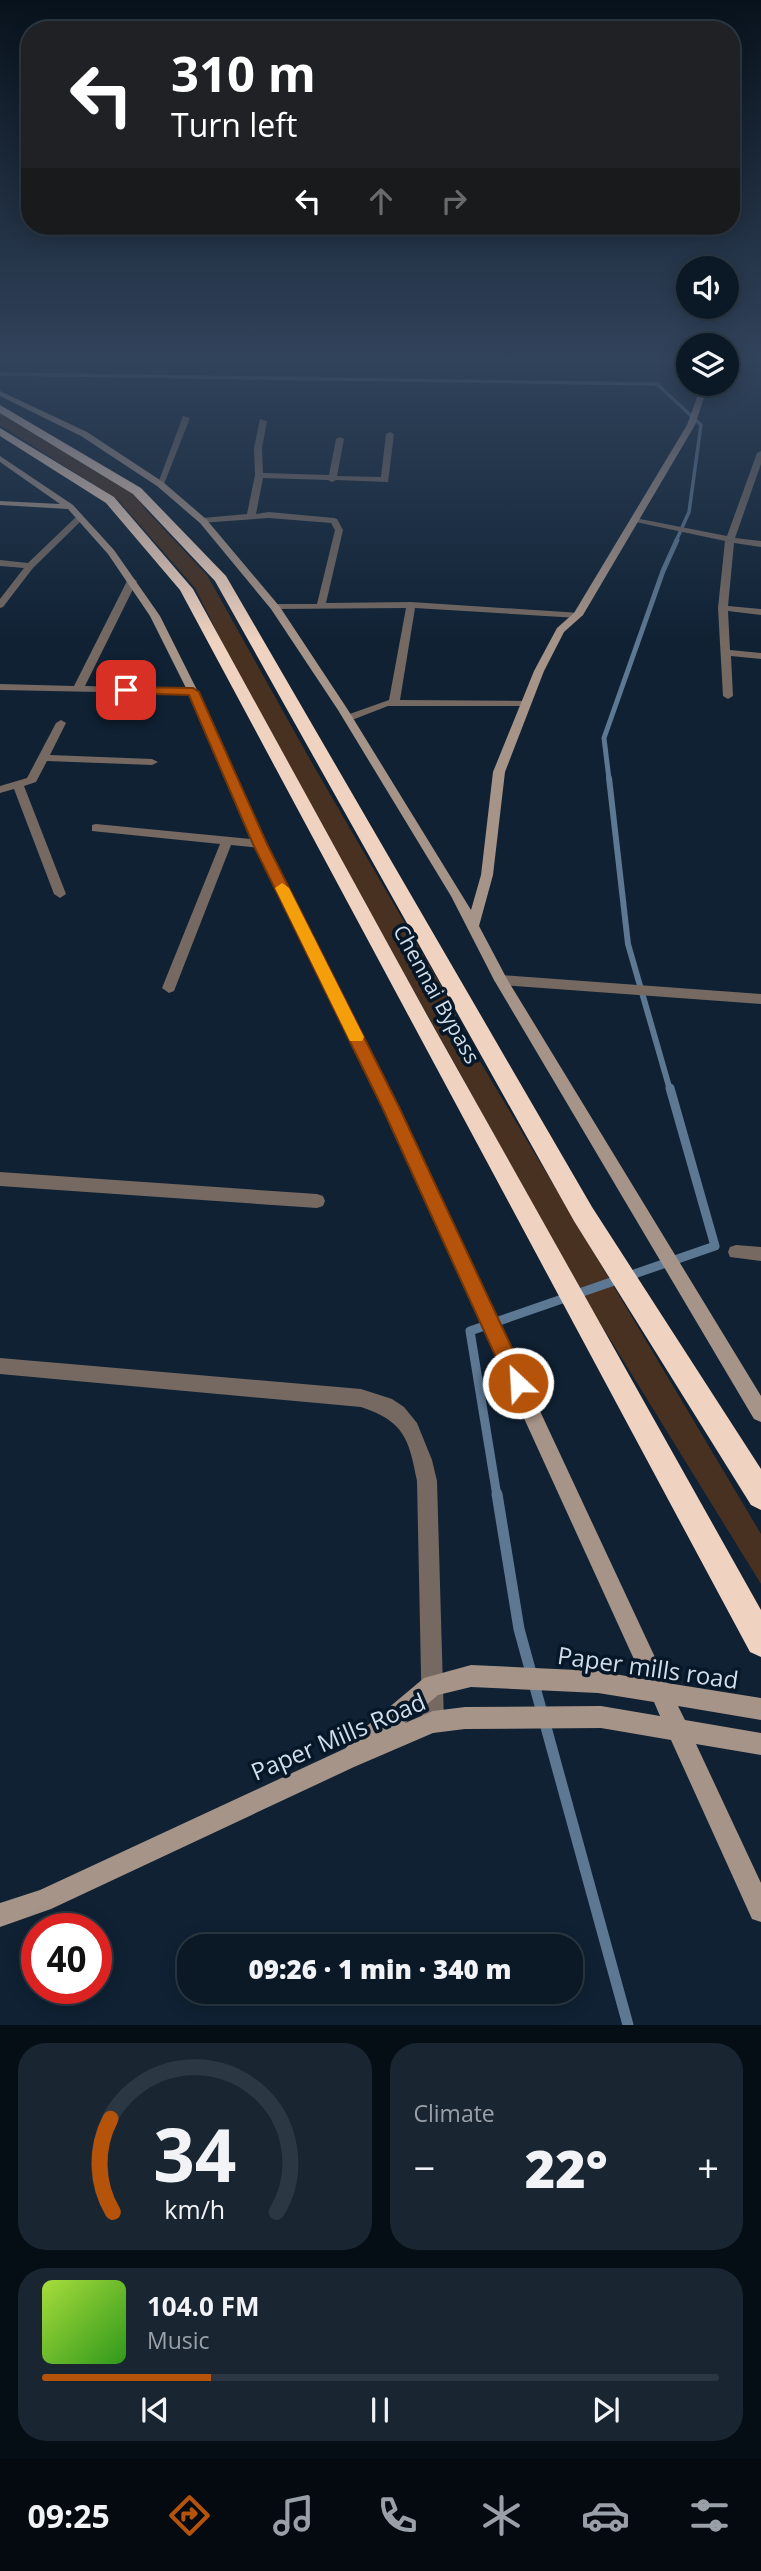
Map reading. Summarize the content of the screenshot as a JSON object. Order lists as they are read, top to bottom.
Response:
{
  "streets": {
    "highway": ["Chennai Bypass"],
    "street": ["Paper mills road", "Paper Mills Road"]
  },
  "crossings": [
    ["Paper mills road", "Paper Mills Road"]
  ],
  "page": {
    "turn": ["310 m", "Turn left"],
    "limit": "40",
    "trip": "09:26 · 1 min · 340 m",
    "tile": "Climate",
    "heat": ["−", "22°", "+"],
    "song": ["104.0 FM", "Music"],
    "tabs": "09:25",
    "gauge": ["34", "km/h"]
  }
}
